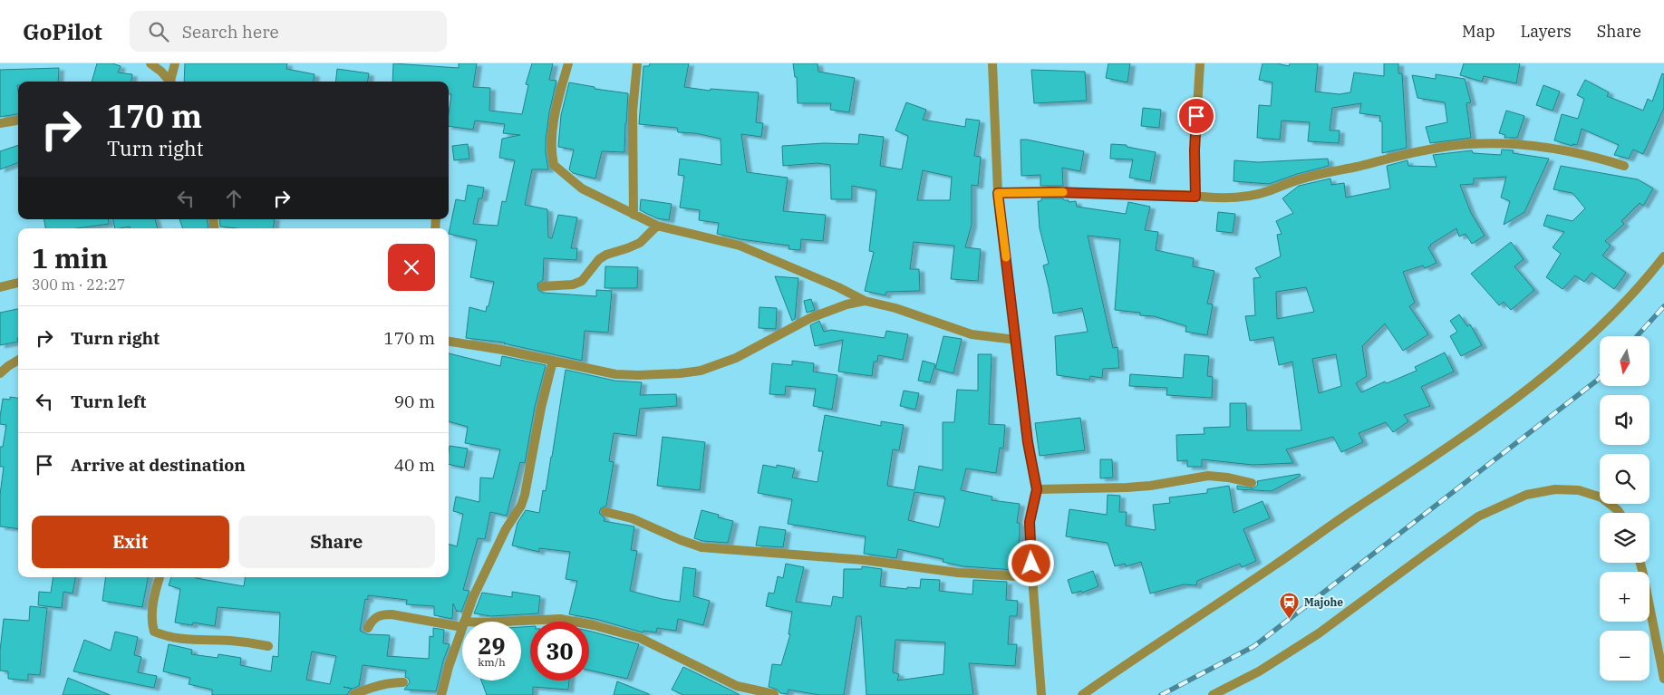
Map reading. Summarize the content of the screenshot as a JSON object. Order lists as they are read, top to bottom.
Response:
{
  "places": {
    "station": ["Majohe"]
  },
  "north": "bottom",
  "page": {
    "header": "GoPilot",
    "search": "Search here",
    "nav": ["Map", "Layers", "Share"],
    "turn": ["170 m", "Turn right"],
    "heading": ["1 min", "300 m · 22:27"],
    "list": [
      {
        "name": "Turn right",
        "value": "170 m"
      },
      {
        "name": "Turn left",
        "value": "90 m"
      },
      {
        "name": "Arrive at destination",
        "value": "40 m"
      }
    ],
    "map_buttons": ["+", "−"],
    "buttons": ["Exit", "Share"],
    "speed": "29 km/h",
    "limit": "30"
  }
}
